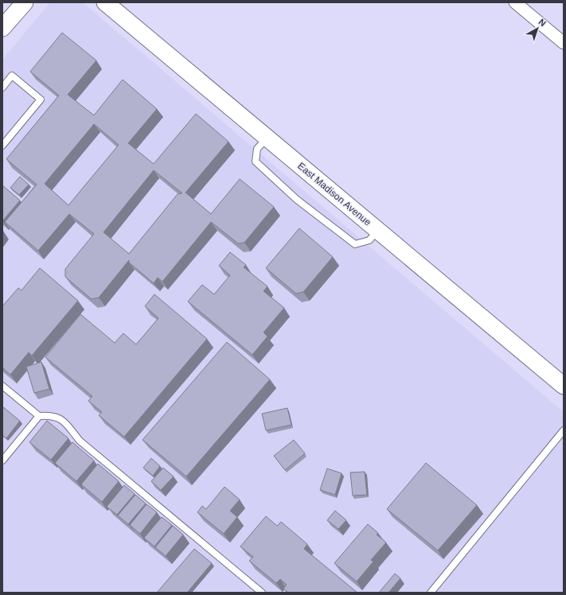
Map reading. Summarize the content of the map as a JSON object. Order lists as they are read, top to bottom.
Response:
{
  "streets": {
    "street": ["East Madison Avenue"]
  },
  "north": "top right"
}
